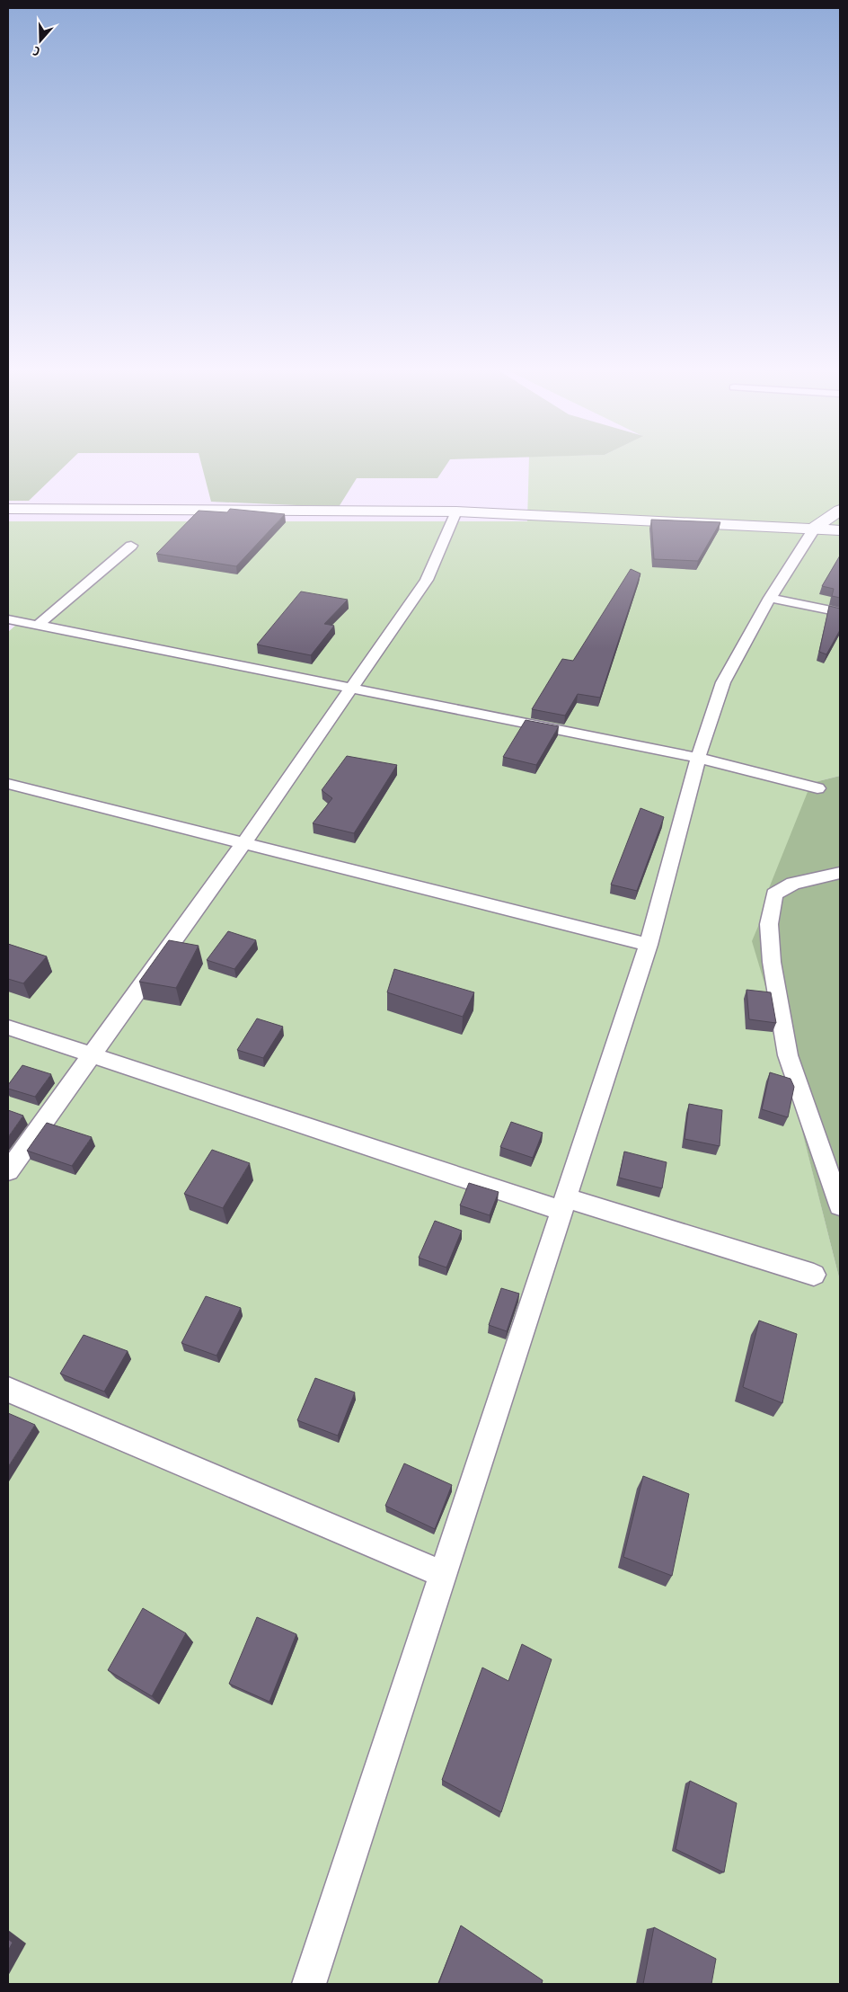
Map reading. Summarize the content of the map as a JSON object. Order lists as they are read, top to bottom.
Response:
{
  "north": "bottom"
}
